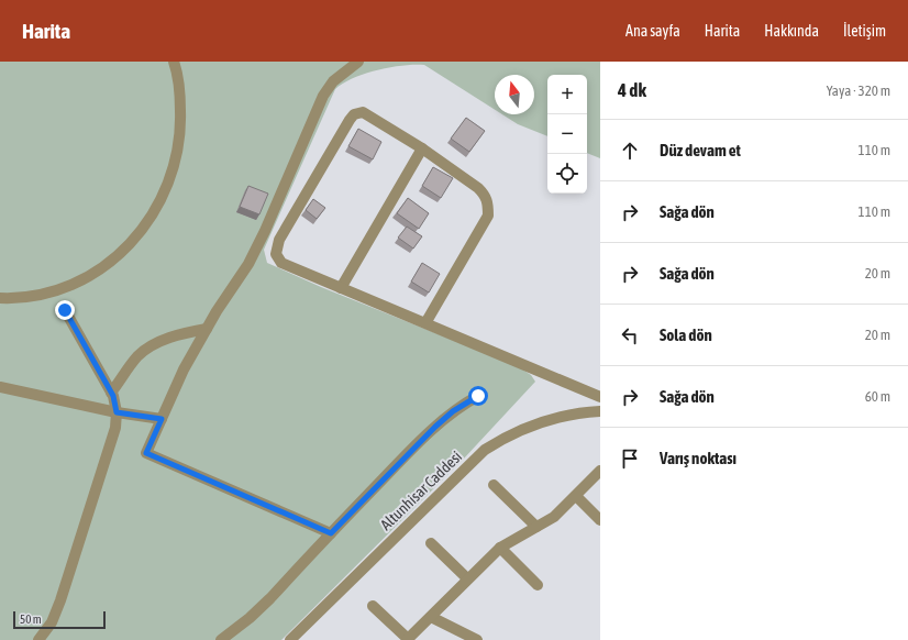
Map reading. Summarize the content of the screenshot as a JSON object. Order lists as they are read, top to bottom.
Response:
{
  "streets": {
    "street": ["Altunhisar Caddesi"]
  },
  "scale_bar": "50 m",
  "north": "top",
  "page": {
    "header": "Harita",
    "nav": [
      "Ana sayfa",
      "Harita",
      "Hakkında",
      "İletişim"
    ],
    "heading": ["4 dk", "Yaya · 320 m"],
    "map_buttons": ["+", "−"],
    "list": [
      ["Düz devam et", "110 m"],
      ["Sağa dön", "110 m"],
      ["Sağa dön", "20 m"],
      ["Sola dön", "20 m"],
      ["Sağa dön", "60 m"],
      "Varış noktası"
    ],
    "scale": "50 m"
  }
}
